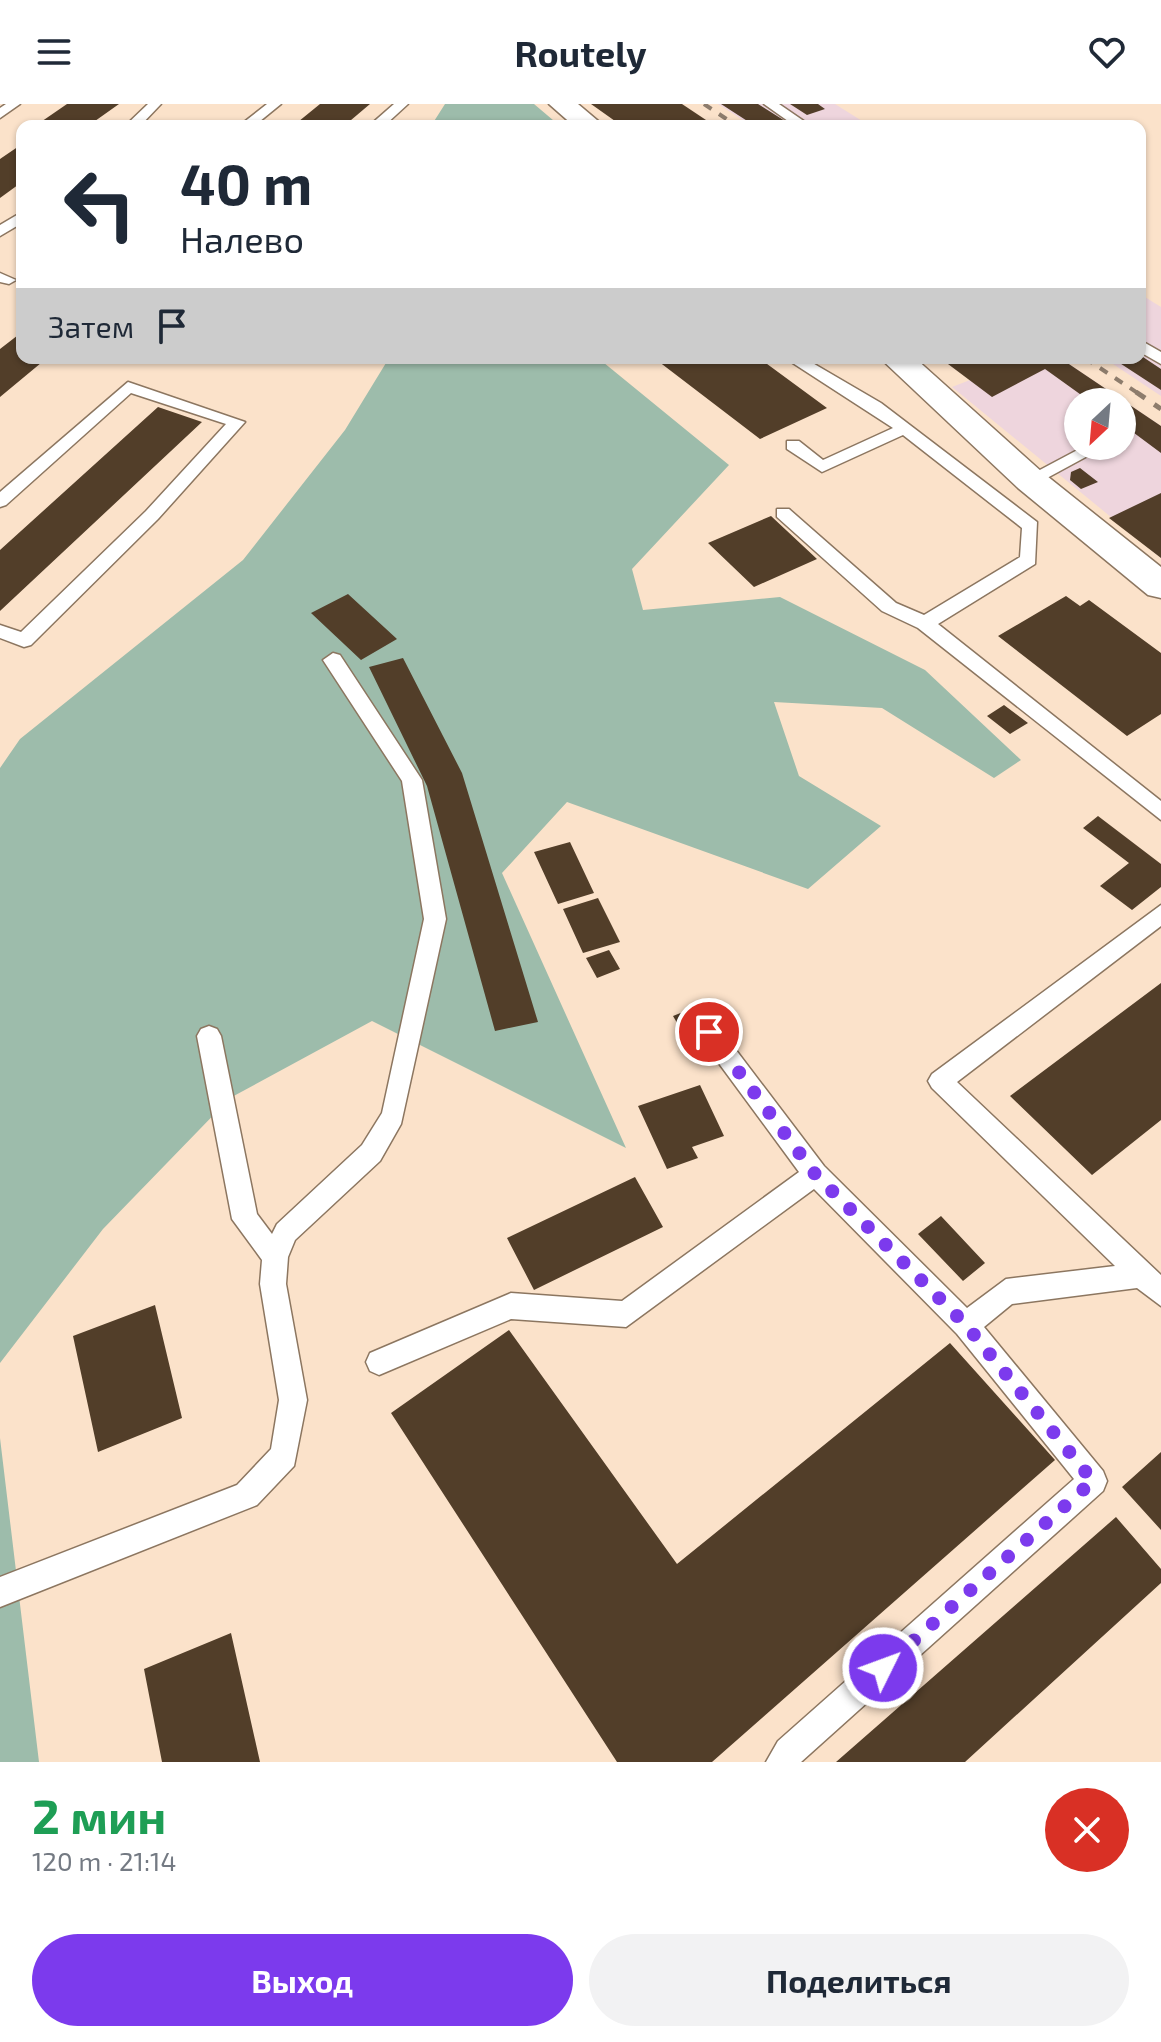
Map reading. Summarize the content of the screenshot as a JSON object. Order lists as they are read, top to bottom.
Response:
{
  "north": "bottom left",
  "page": {
    "header": "Routely",
    "turn": ["40 m", "Налево"],
    "then": "Затем",
    "heading": ["2 мин", "120 m · 21:14"],
    "buttons": ["Выход", "Поделиться"]
  }
}
